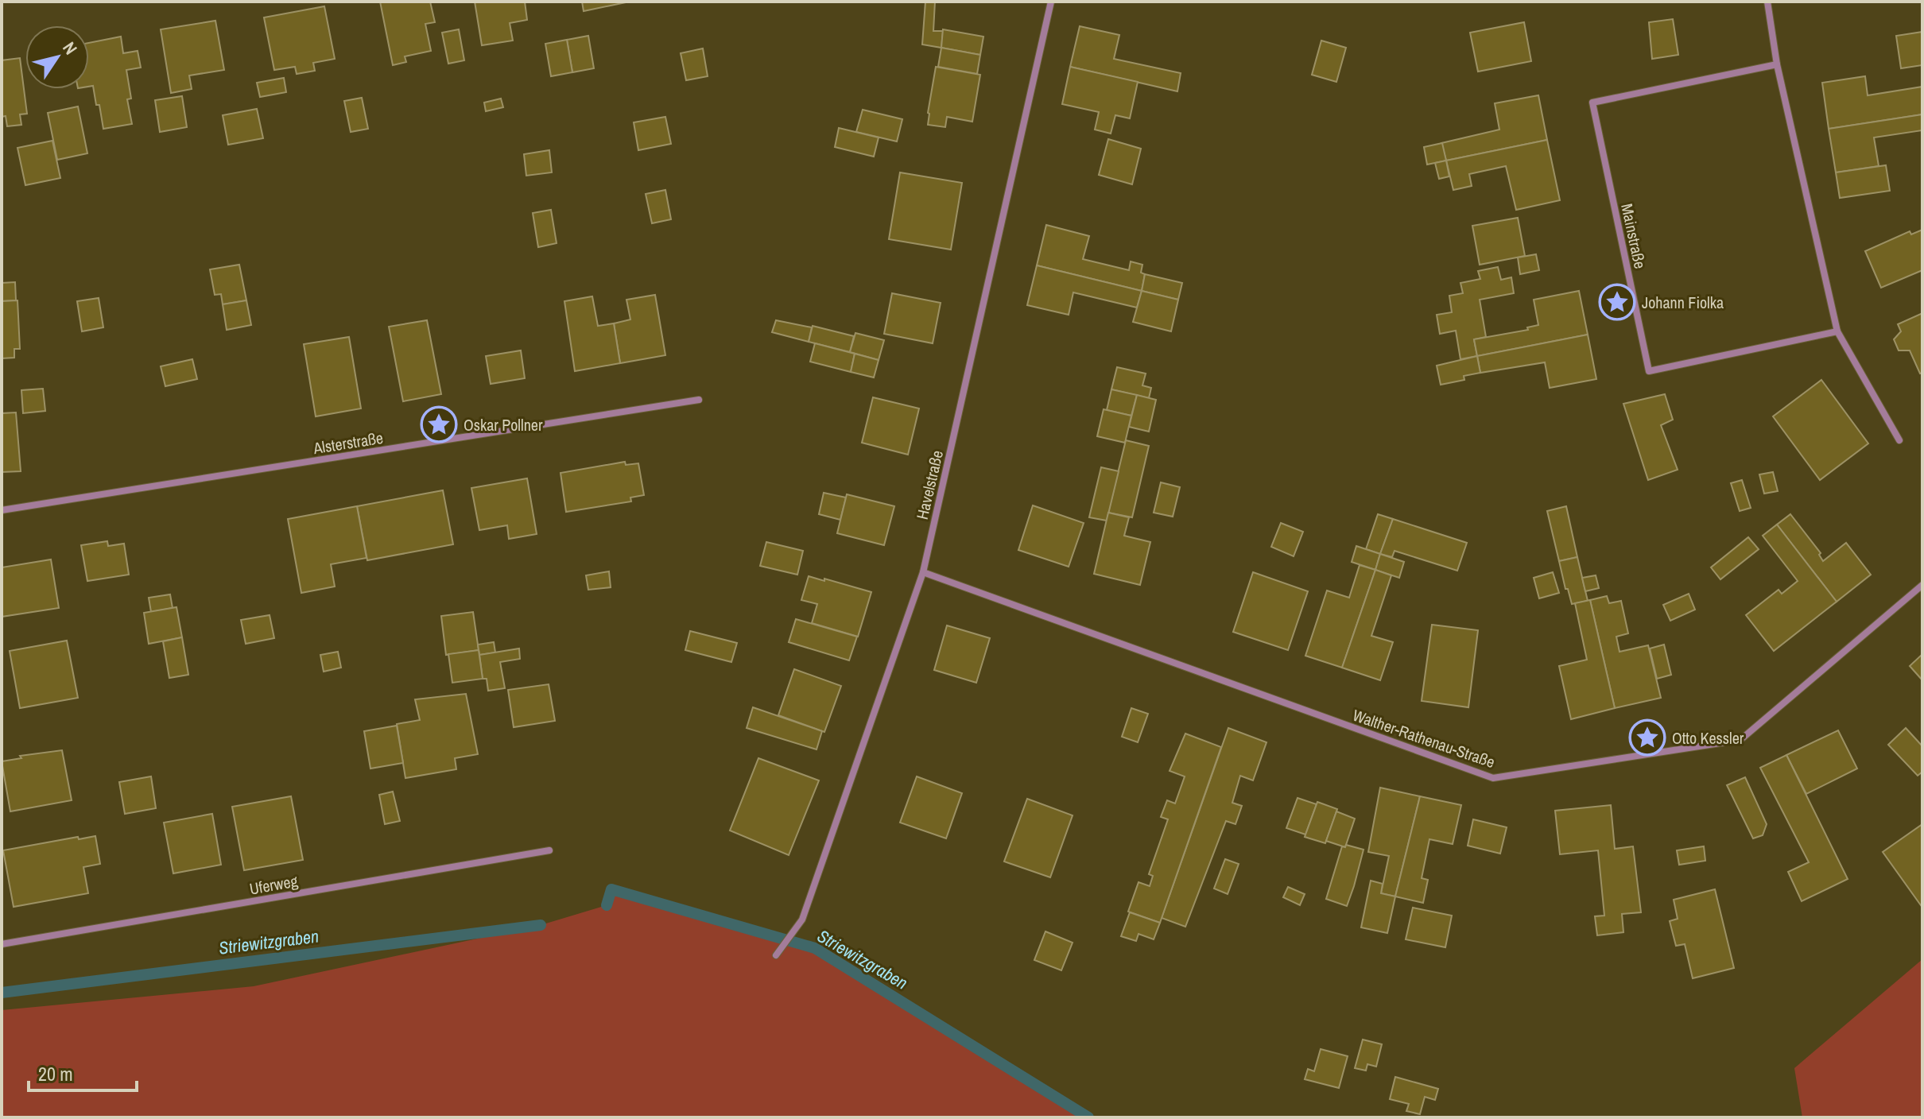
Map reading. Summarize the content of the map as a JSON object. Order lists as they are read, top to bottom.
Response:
{
  "streets": {
    "street": [
      "Mainstraße",
      "Alsterstraße",
      "Havelstraße",
      "Walther-Rathenau-Straße",
      "Uferweg"
    ]
  },
  "crossings": [
    ["Havelstraße", "Walther-Rathenau-Straße"]
  ],
  "water": ["Striewitzgraben"],
  "places": {
    "place": ["Johann Fiolka", "Oskar Pollner", "Otto Kessler"]
  },
  "scale_bar": "20 m",
  "north": "top right"
}
